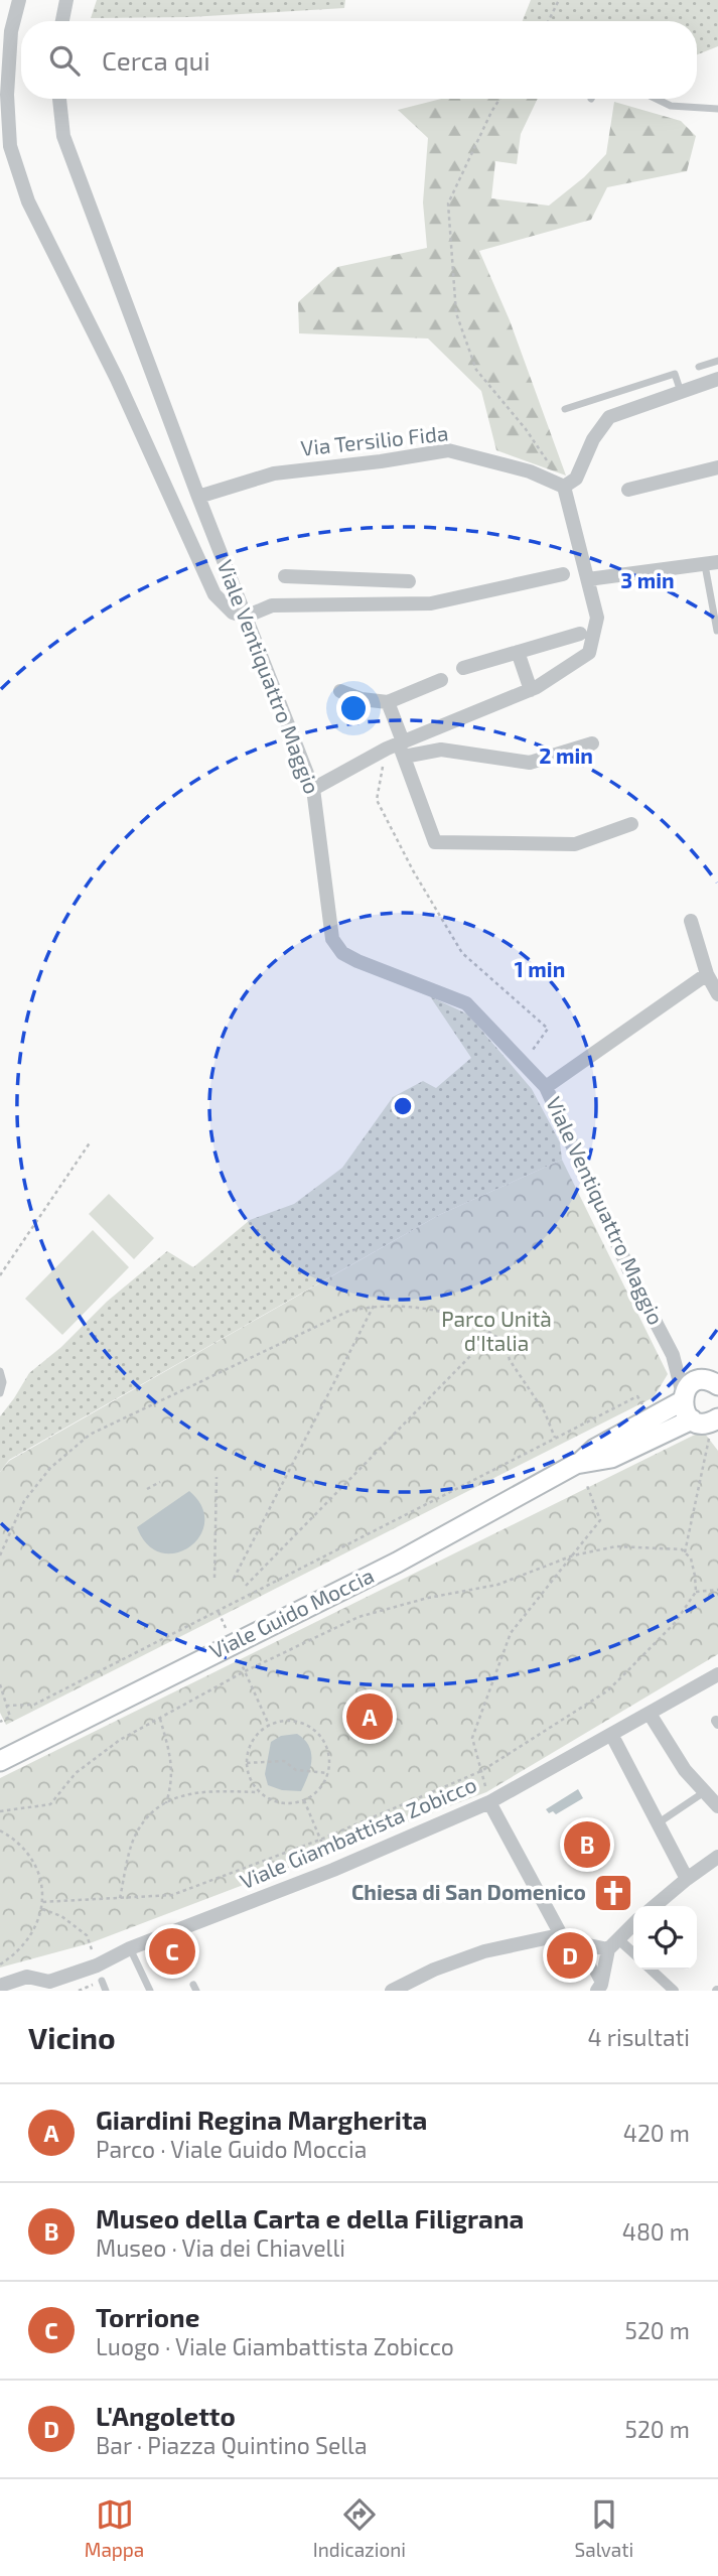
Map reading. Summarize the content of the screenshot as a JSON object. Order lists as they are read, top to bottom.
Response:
{
  "streets": {
    "main road": ["Viale Guido Moccia"],
    "street": ["Via Tersilio Fida", "Viale Ventiquattro Maggio", "Viale Giambattista Zobicco"]
  },
  "crossings": [
    ["Via Tersilio Fida", "Viale Ventiquattro Maggio"],
    ["Viale Ventiquattro Maggio", "Viale Guido Moccia"]
  ],
  "parks": ["Parco Unità d'Italia"],
  "places": {
    "church": ["Chiesa di San Domenico"]
  },
  "page": {
    "search": "Cerca qui",
    "pins": [
      "A",
      "B",
      "C",
      "D"
    ],
    "heading": ["Vicino", "4 risultati"],
    "list": [
      {
        "mark": "A",
        "name": "Giardini Regina Margherita",
        "note": "Parco · Viale Guido Moccia",
        "value": "420 m"
      },
      {
        "mark": "B",
        "name": "Museo della Carta e della Filigrana",
        "note": "Museo · Via dei Chiavelli",
        "value": "480 m"
      },
      {
        "mark": "C",
        "name": "Torrione",
        "note": "Luogo · Viale Giambattista Zobicco",
        "value": "520 m"
      },
      {
        "mark": "D",
        "name": "L'Angoletto",
        "note": "Bar · Piazza Quintino Sella",
        "value": "520 m"
      }
    ],
    "nav": ["Mappa", "Indicazioni", "Salvati"]
  },
  "rings": ["3 min", "2 min", "1 min"]
}
